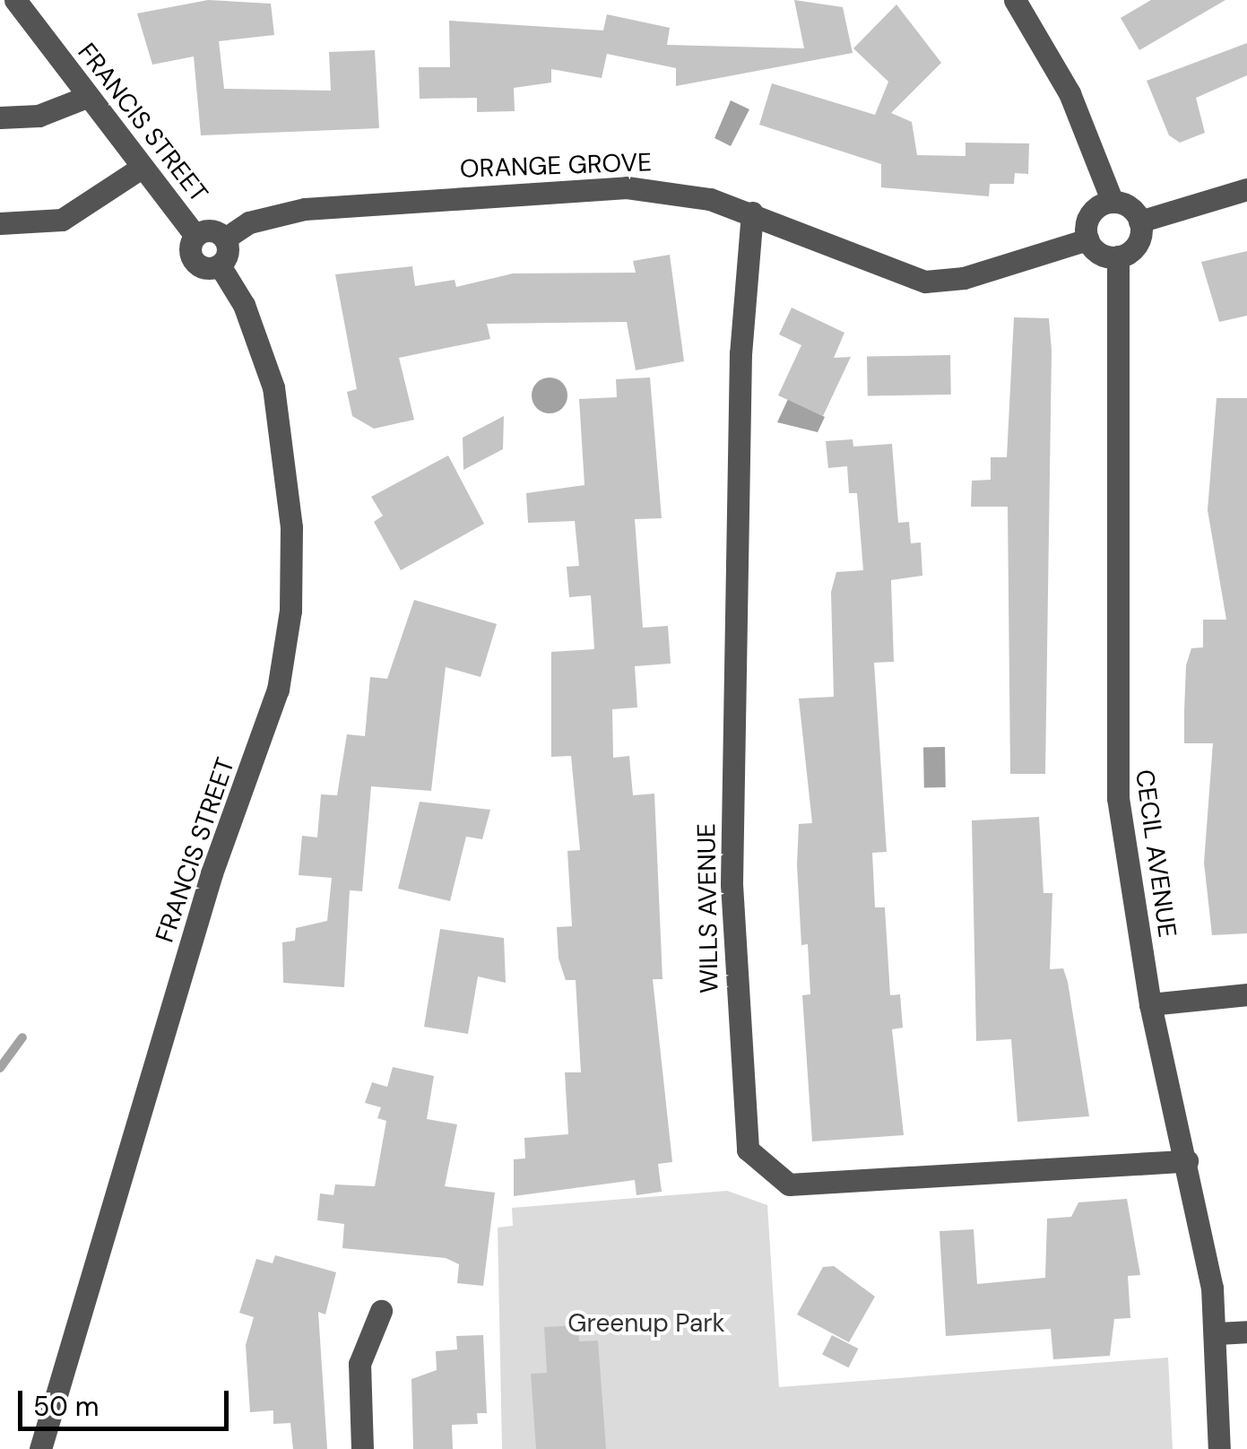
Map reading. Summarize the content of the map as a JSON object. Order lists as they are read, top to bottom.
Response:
{
  "streets": {
    "street": [
      "FRANCIS STREET",
      "ORANGE GROVE",
      "CECIL AVENUE",
      "WILLS AVENUE"
    ]
  },
  "crossings": [
    ["ORANGE GROVE", "CECIL AVENUE"],
    ["ORANGE GROVE", "WILLS AVENUE"],
    ["CECIL AVENUE", "WILLS AVENUE"]
  ],
  "parks": ["Greenup Park"],
  "scale_bar": "50 m"
}
